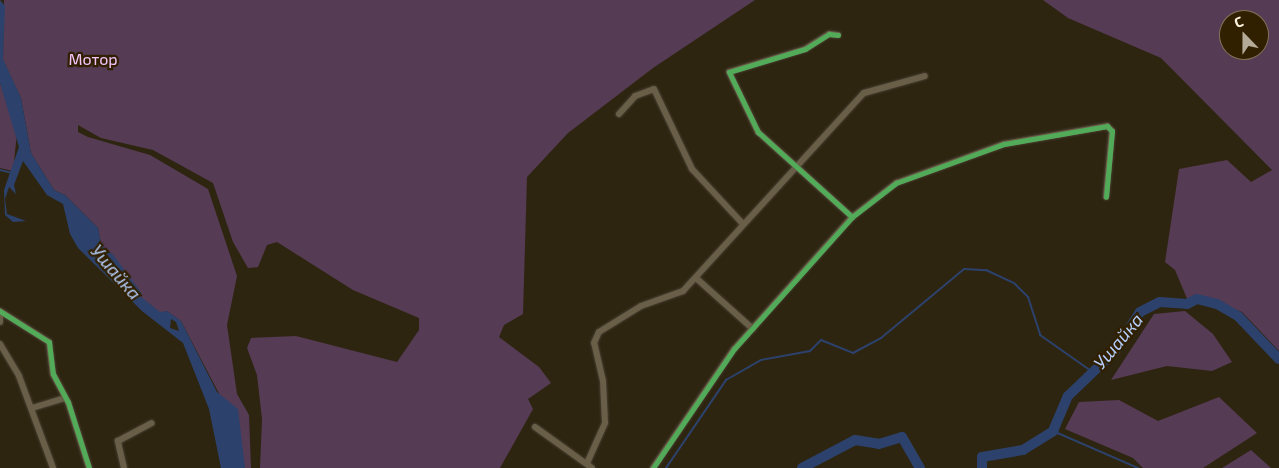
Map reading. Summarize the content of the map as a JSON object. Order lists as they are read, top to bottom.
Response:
{
  "water": ["Ушайка"],
  "parks": ["Мотор"],
  "north": "top"
}
